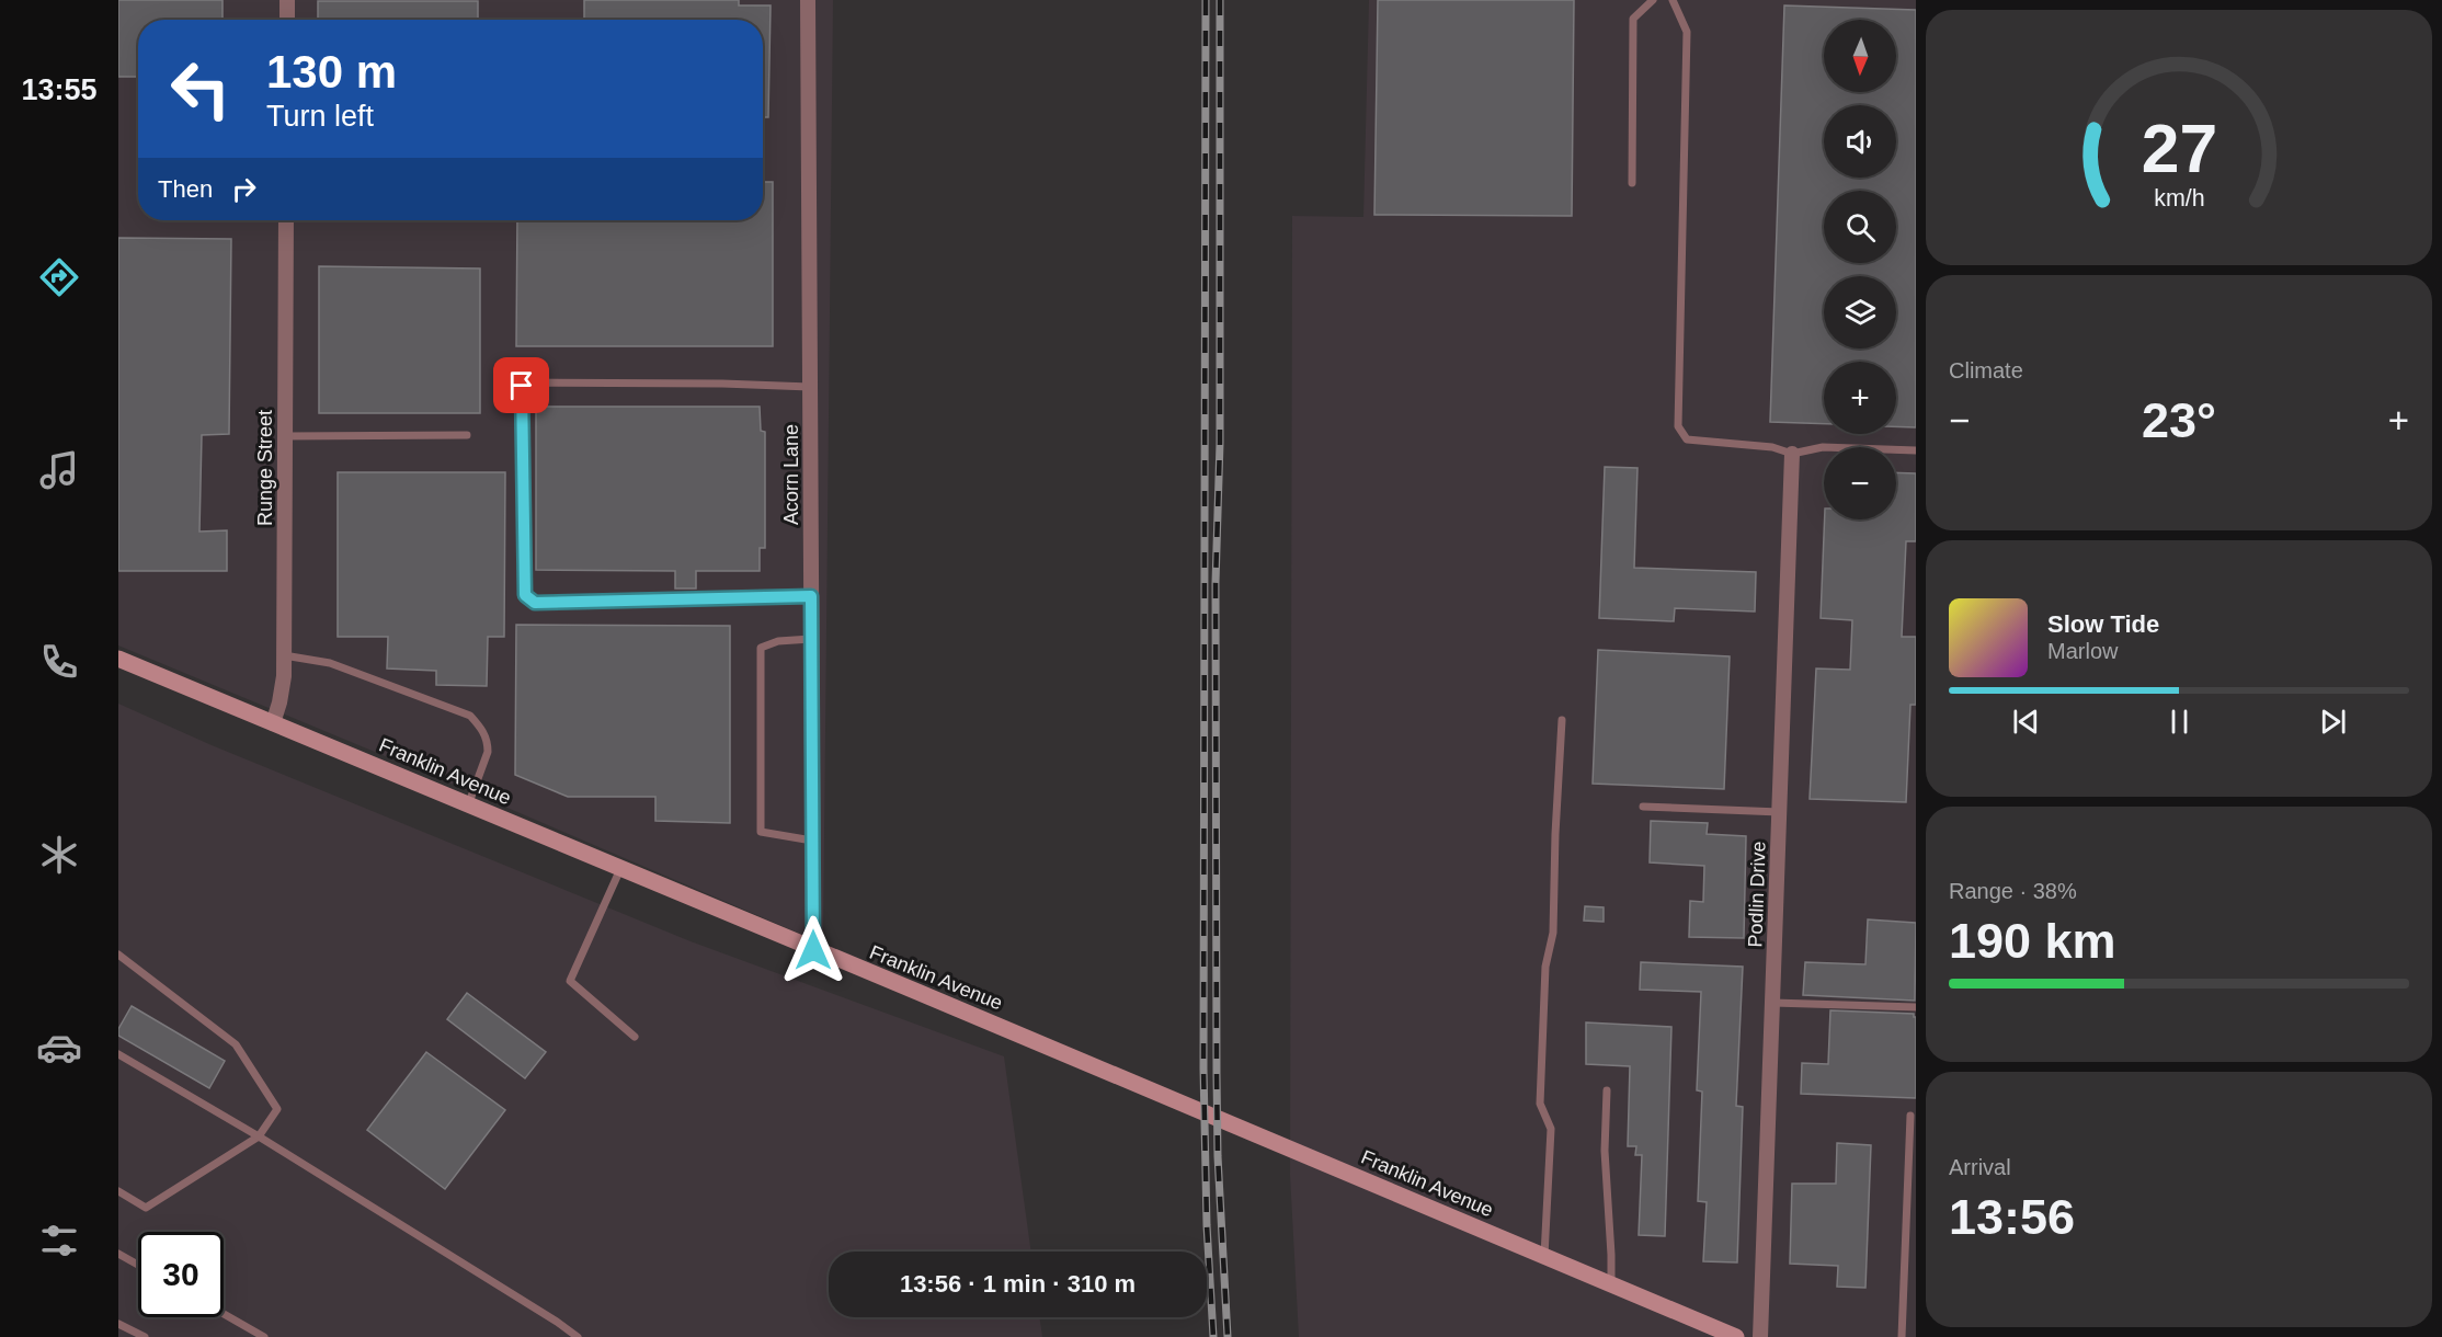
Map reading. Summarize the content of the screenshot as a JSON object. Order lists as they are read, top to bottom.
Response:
{
  "streets": {
    "main road": ["Franklin Avenue"],
    "street": ["Runge Street", "Acorn Lane", "Podlin Drive"]
  },
  "crossings": [
    ["Runge Street", "Franklin Avenue"],
    ["Acorn Lane", "Franklin Avenue"]
  ],
  "north": "bottom",
  "page": {
    "tabs": "13:55",
    "map_buttons": ["+", "−"],
    "turn": ["130 m", "Turn left"],
    "then": "Then",
    "tile": [
      "Climate",
      ["Range · 38%", "190 km"],
      ["Arrival", "13:56"]
    ],
    "heat": ["−", "23°", "+"],
    "song": ["Slow Tide", "Marlow"],
    "limit": "30",
    "trip": "13:56 · 1 min · 310 m",
    "gauge": ["27", "km/h"]
  }
}
